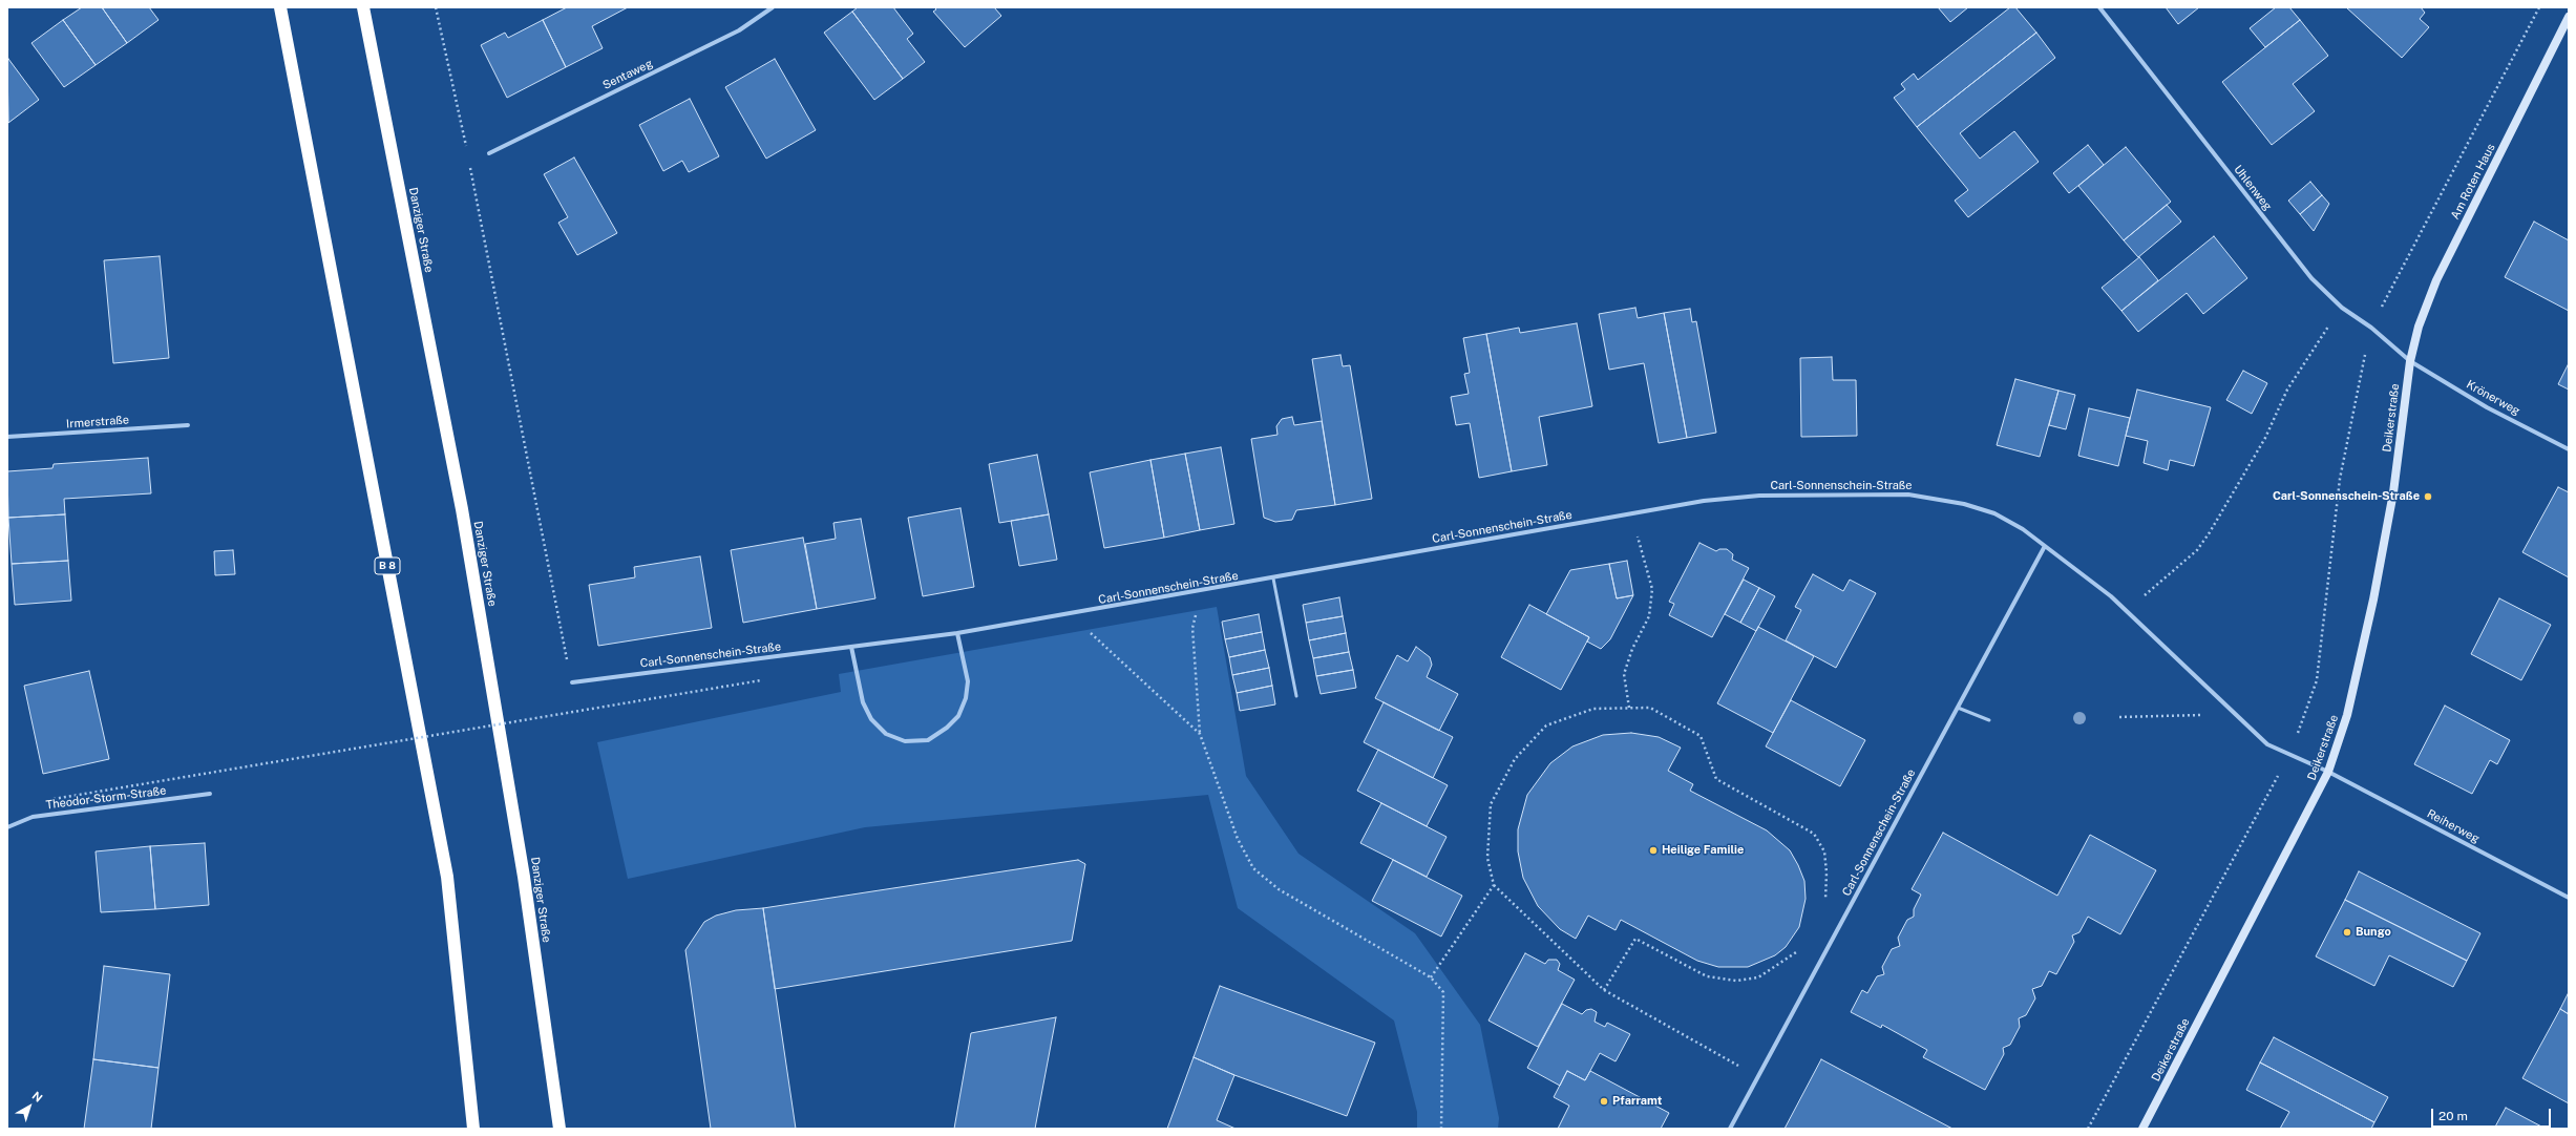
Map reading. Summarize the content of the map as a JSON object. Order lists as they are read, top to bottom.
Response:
{
  "streets": {
    "highway": ["Danziger Straße", "B 8"],
    "street": [
      "Sentaweg",
      "Am Roten Haus",
      "Uhlenweg",
      "Krönerweg",
      "Deikerstraße",
      "Irmerstraße",
      "Carl-Sonnenschein-Straße",
      "Theodor-Storm-Straße",
      "Reiherweg"
    ]
  },
  "crossings": [
    ["Am Roten Haus", "Uhlenweg"],
    ["Am Roten Haus", "Krönerweg"],
    ["Am Roten Haus", "Deikerstraße"],
    ["Uhlenweg", "Krönerweg"],
    ["Uhlenweg", "Deikerstraße"],
    ["Krönerweg", "Deikerstraße"],
    ["Deikerstraße", "Carl-Sonnenschein-Straße"],
    ["Deikerstraße", "Reiherweg"],
    ["Carl-Sonnenschein-Straße", "Reiherweg"]
  ],
  "places": [
    "Carl-Sonnenschein-Straße",
    "Heilige Familie",
    "Bungo",
    "Pfarramt"
  ],
  "scale_bar": "20 m",
  "north": "top right"
}
